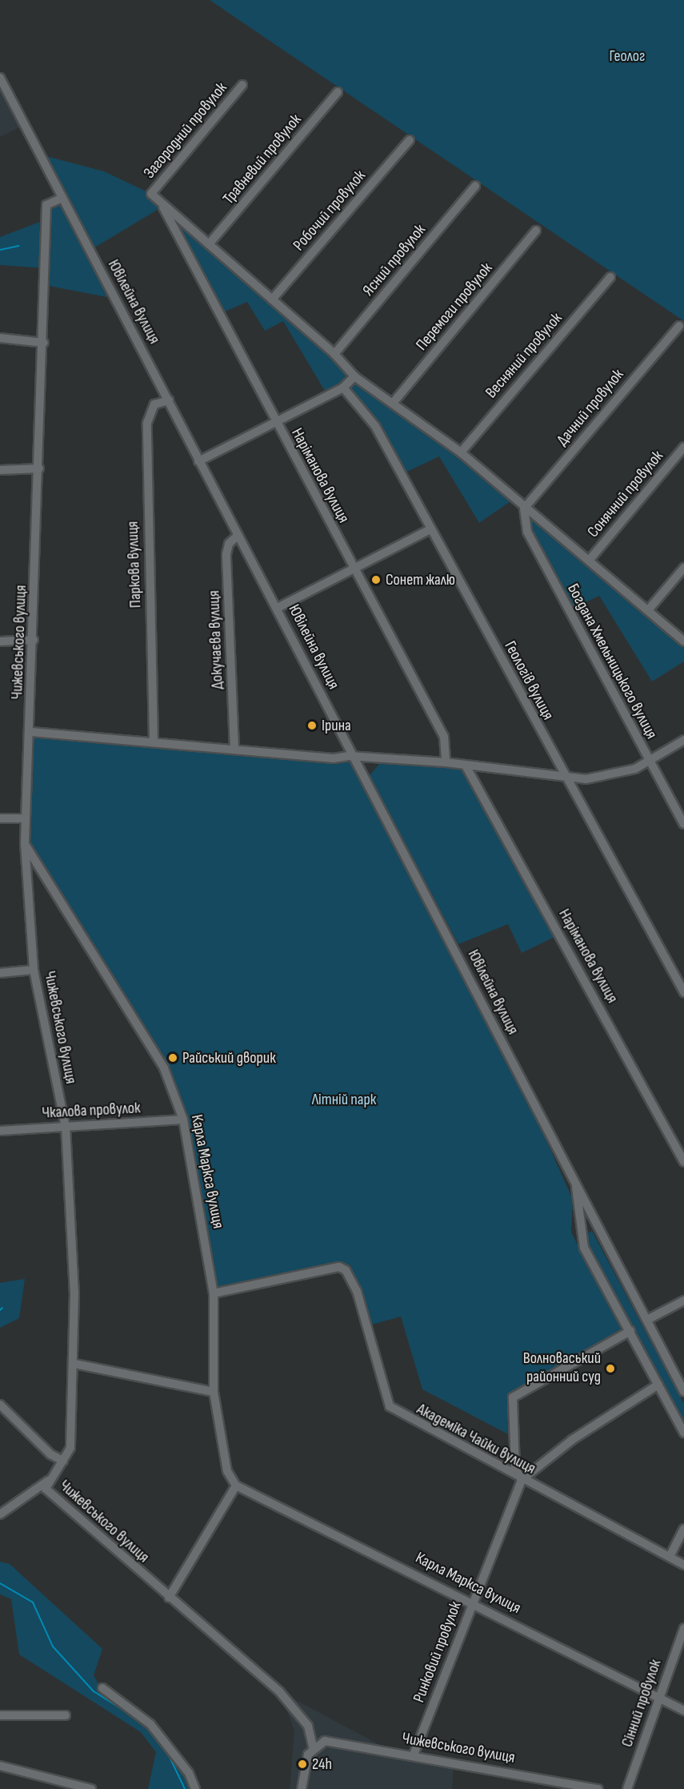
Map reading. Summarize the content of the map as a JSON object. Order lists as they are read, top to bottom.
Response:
{
  "streets": {
    "street": [
      "Загородний провулок",
      "Травневий провулок",
      "Робочий провулок",
      "Ясний провулок",
      "Ювілейна вулиця",
      "Перемоги провулок",
      "Весняний провулок",
      "Дачний провулок",
      "Наріманова вулиця",
      "Сонячний провулок",
      "Паркова вулиця",
      "Докучаєва вулиця",
      "Чижевського вулиця",
      "Богдана Хмельницького вулиця",
      "Геологів вулиця",
      "Чкалова провулок",
      "Карла Маркса вулиця",
      "Академіка Чайки вулиця",
      "Ринковий провулок",
      "Сінний провулок"
    ]
  },
  "crossings": [
    ["Загородний провулок", "Наріманова вулиця"],
    ["Ювілейна вулиця", "Паркова вулиця"],
    ["Ювілейна вулиця", "Докучаєва вулиця"],
    ["Ювілейна вулиця", "Чижевського вулиця"],
    ["Ювілейна вулиця", "Ринковий провулок"],
    ["Дачний провулок", "Богдана Хмельницького вулиця"],
    ["Чижевського вулиця", "Чкалова провулок"],
    ["Чижевського вулиця", "Карла Маркса вулиця"],
    ["Чижевського вулиця", "Ринковий провулок"],
    ["Чкалова провулок", "Карла Маркса вулиця"],
    ["Карла Маркса вулиця", "Академіка Чайки вулиця"],
    ["Карла Маркса вулиця", "Ринковий провулок"],
    ["Карла Маркса вулиця", "Сінний провулок"],
    ["Академіка Чайки вулиця", "Ринковий провулок"]
  ],
  "parks": ["Геолог", "Літній парк"],
  "places": [
    "Сонет жалю",
    "Ірина",
    "Райський дворик",
    "Волноваський районний суд",
    "24h"
  ]
}
